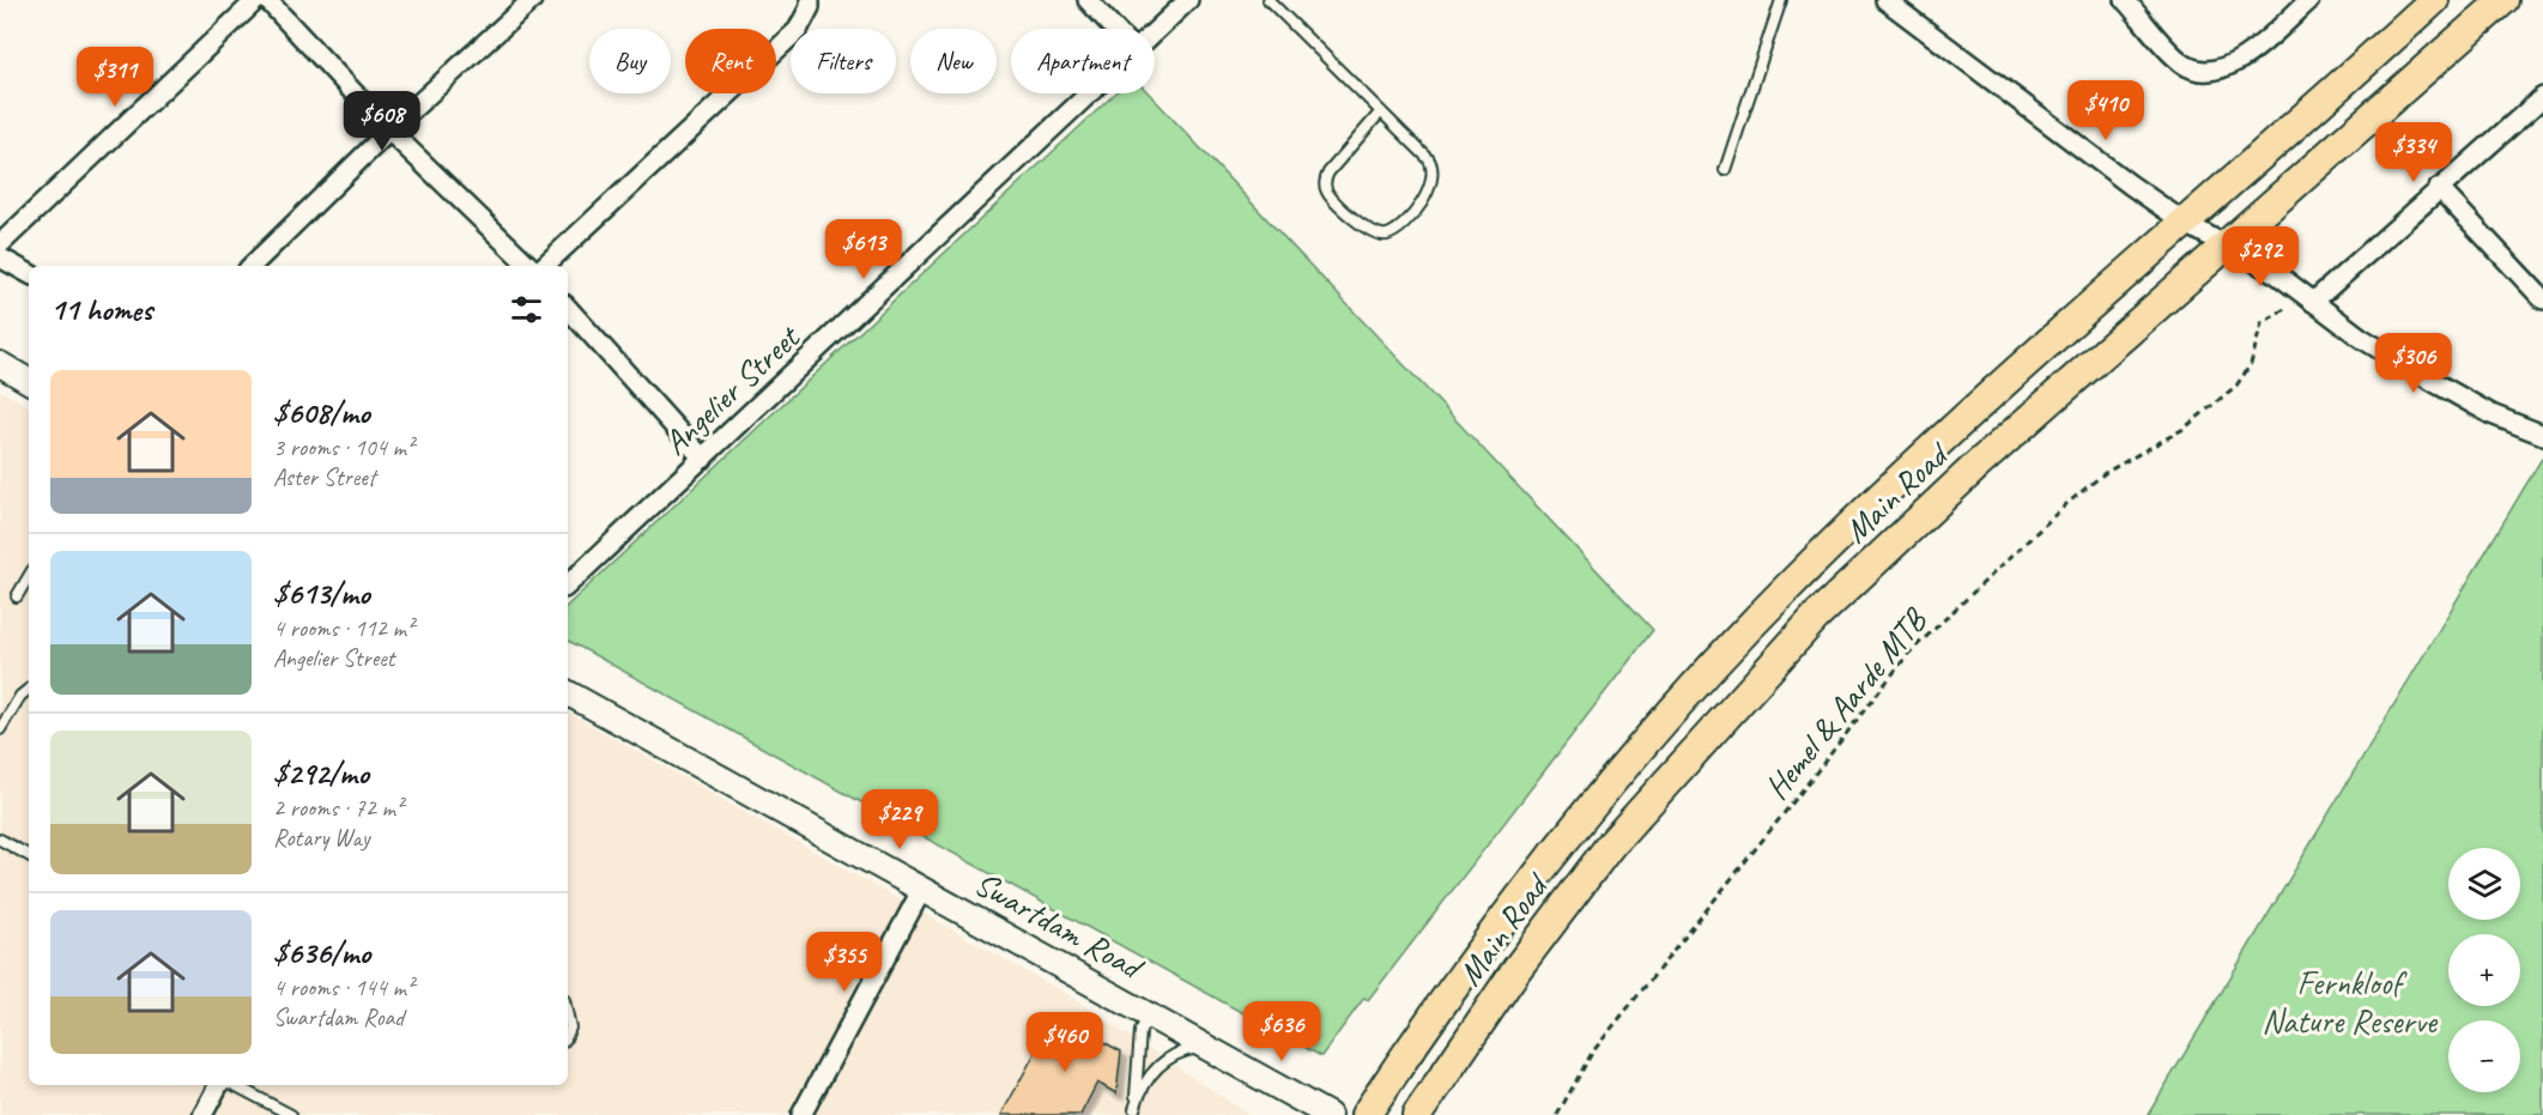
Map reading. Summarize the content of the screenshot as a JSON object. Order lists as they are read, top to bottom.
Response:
{
  "streets": {
    "main road": ["Main Road"],
    "street": ["Angelier Street", "Swartdam Road"],
    "path": ["Hemel & Aarde MTB"]
  },
  "parks": ["Fernkloof Nature Reserve"],
  "page": {
    "chip": [
      "Buy",
      "Rent",
      "Filters",
      "New",
      "Apartment"
    ],
    "price": [
      "$311",
      "$410",
      "$608",
      "$334",
      "$613",
      "$292",
      "$306",
      "$229",
      "$355",
      "$636",
      "$460"
    ],
    "heading": "11 homes",
    "list": [
      {
        "name": "$608/mo",
        "note": "3 rooms · 104 m² · Aster Street"
      },
      {
        "name": "$613/mo",
        "note": "4 rooms · 112 m² · Angelier Street"
      },
      {
        "name": "$292/mo",
        "note": "2 rooms · 72 m² · Rotary Way"
      },
      {
        "name": "$636/mo",
        "note": "4 rooms · 144 m² · Swartdam Road"
      }
    ],
    "map_buttons": ["+", "−"]
  }
}
